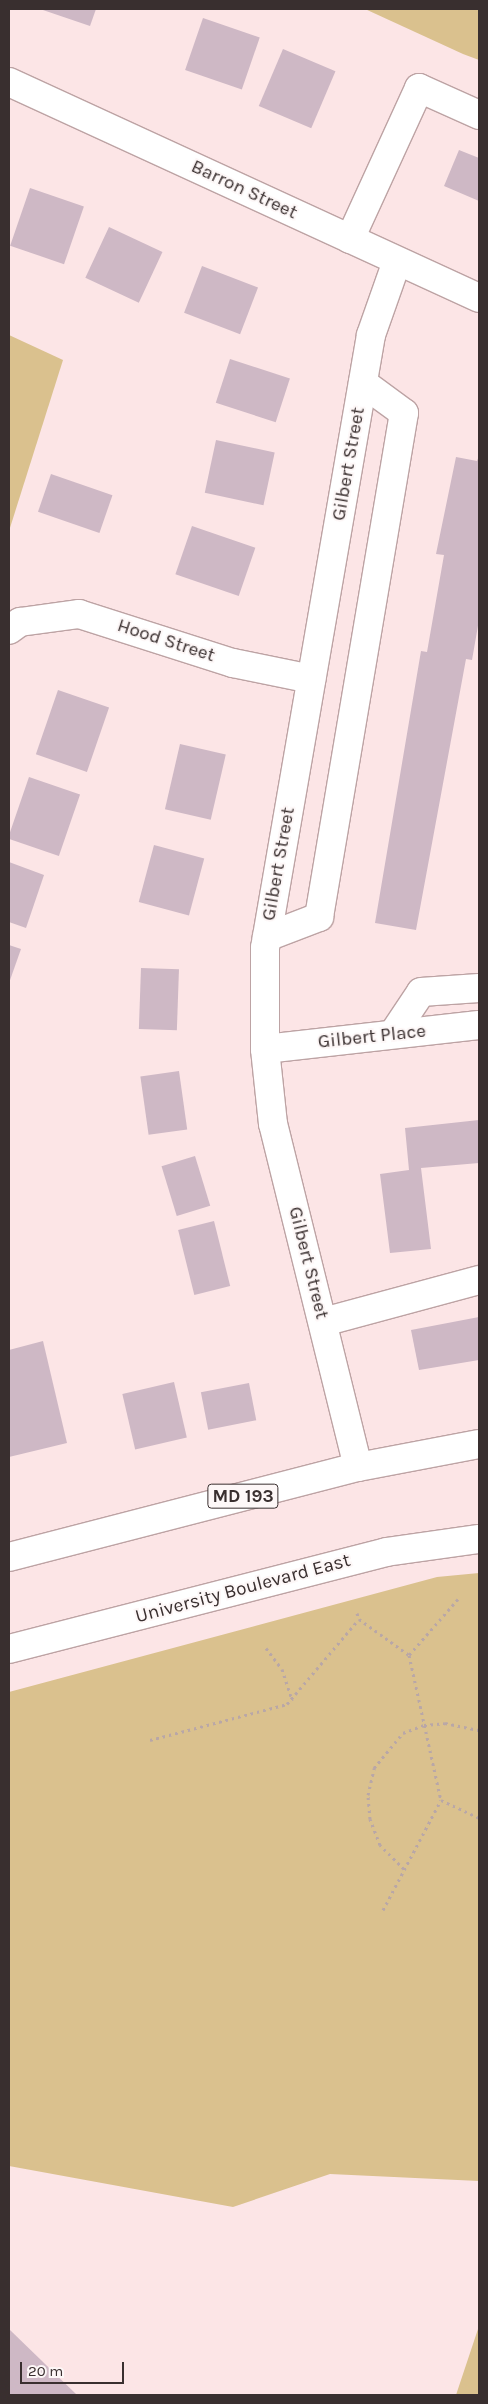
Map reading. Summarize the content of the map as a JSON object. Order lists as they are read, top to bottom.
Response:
{
  "streets": {
    "street": [
      "Barron Street",
      "Gilbert Street",
      "Hood Street",
      "Gilbert Place",
      "MD 193",
      "University Boulevard East"
    ]
  },
  "crossings": [
    ["Barron Street", "Gilbert Street"],
    ["Gilbert Street", "Hood Street"],
    ["Gilbert Street", "Gilbert Place"],
    ["Gilbert Street", "MD 193"]
  ],
  "scale_bar": "20 m"
}
